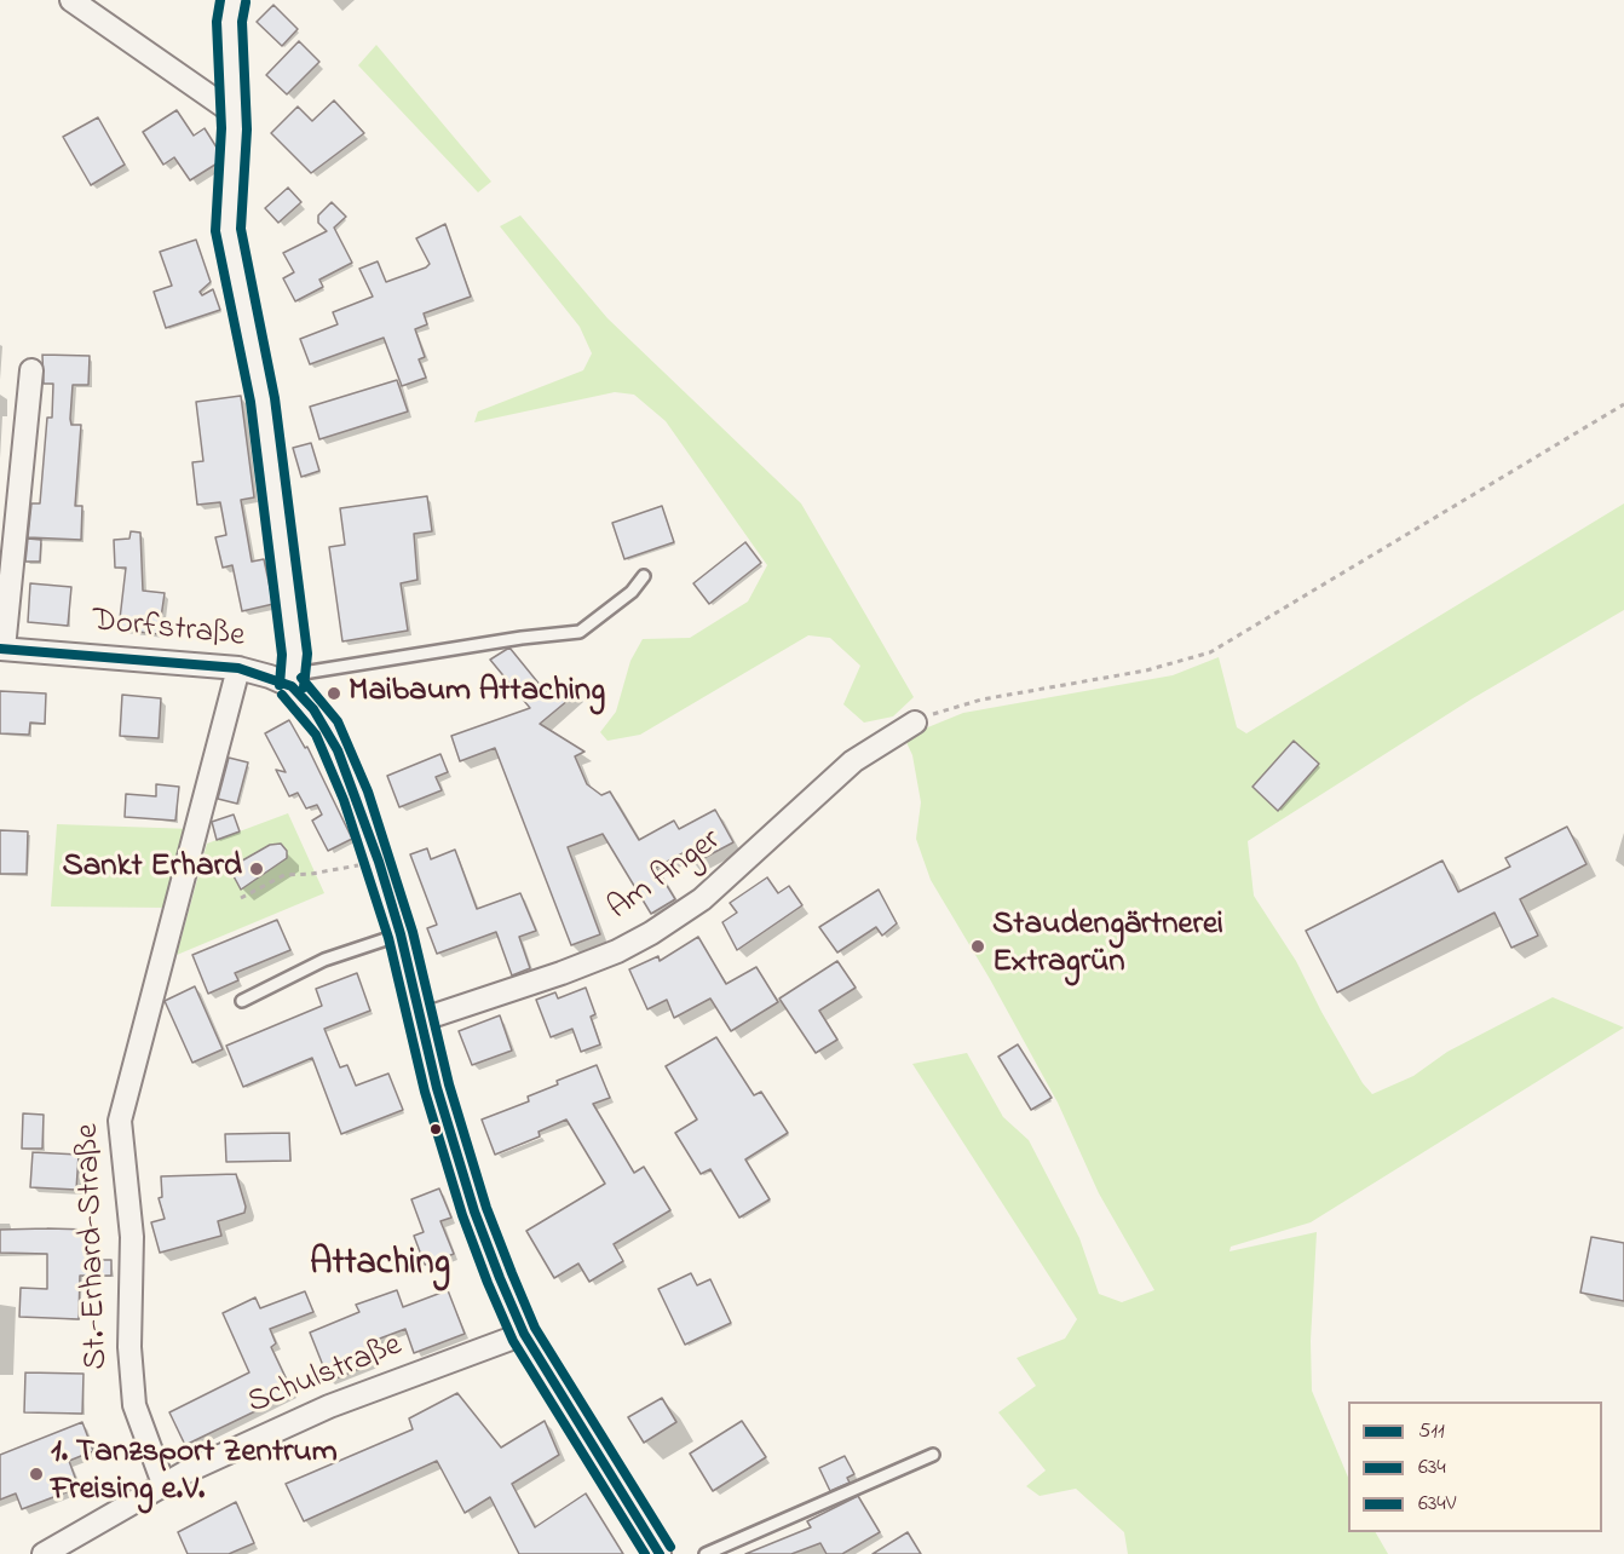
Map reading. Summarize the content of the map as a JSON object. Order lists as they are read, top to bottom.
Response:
{
  "streets": {
    "street": [
      "Dorfstraße",
      "Am Anger",
      "St.-Erhard-Straße",
      "Schulstraße"
    ]
  },
  "crossings": [
    ["Dorfstraße", "Am Anger"],
    ["Dorfstraße", "St.-Erhard-Straße"],
    ["Dorfstraße", "Schulstraße"],
    ["St.-Erhard-Straße", "Schulstraße"]
  ],
  "districts": ["Attaching"],
  "places": [
    "Maibaum Attaching",
    "Sankt Erhard",
    "Staudengärtnerei Extragrün",
    "1. Tanzsport Zentrum Freising e.V."
  ],
  "lines": ["transit line 634", "transit line 634V", "transit line 511"],
  "legend": ["511", "634", "634V"]
}
